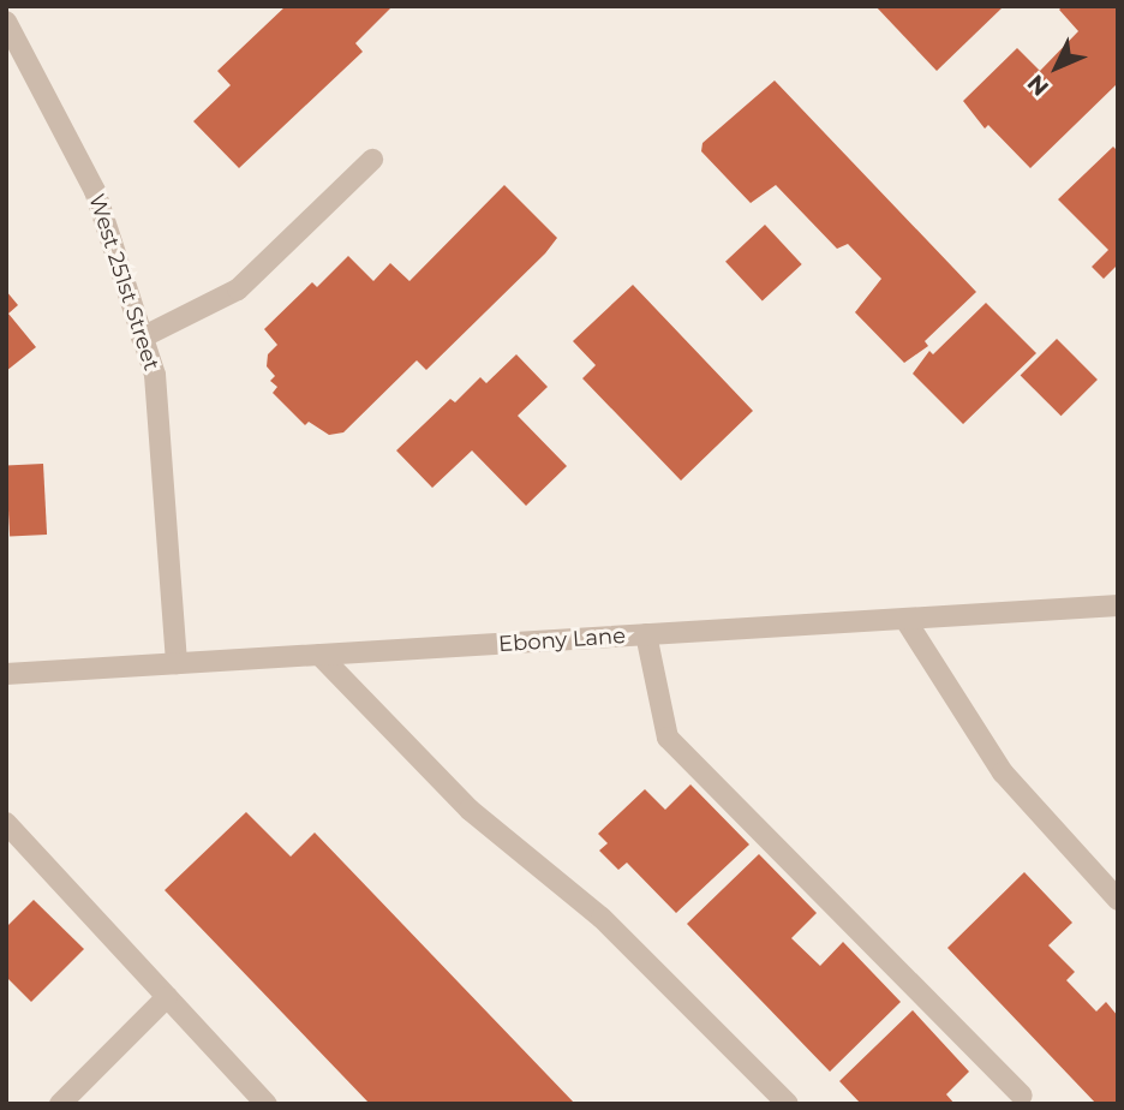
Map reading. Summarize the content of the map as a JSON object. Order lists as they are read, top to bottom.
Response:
{
  "streets": {
    "street": ["West 251st Street", "Ebony Lane"]
  },
  "crossings": [
    ["West 251st Street", "Ebony Lane"]
  ],
  "north": "bottom left"
}
